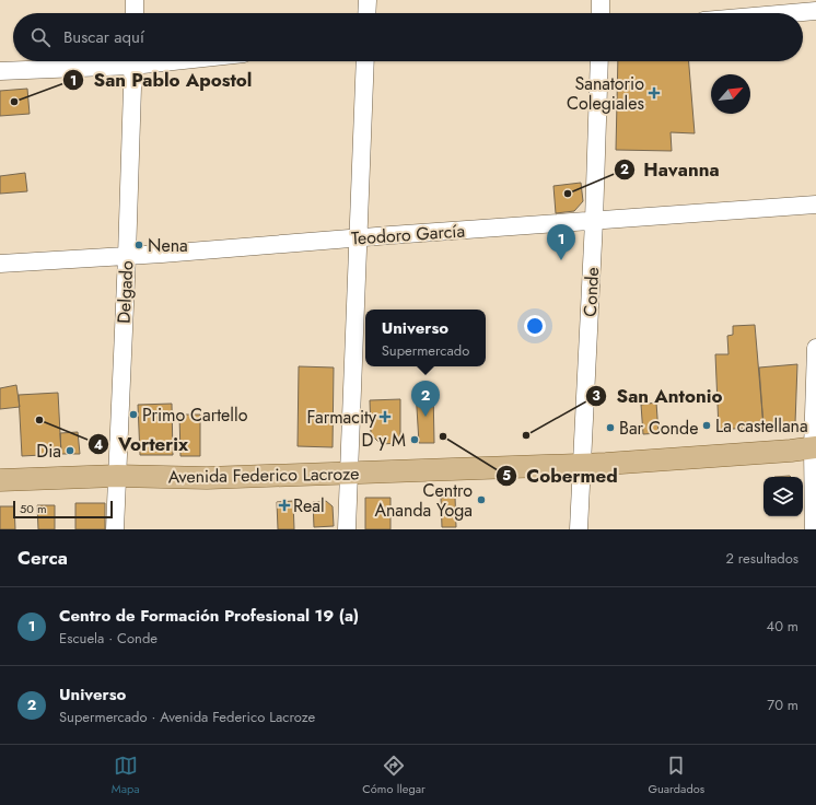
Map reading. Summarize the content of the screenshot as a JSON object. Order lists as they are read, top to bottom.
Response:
{
  "streets": {
    "main road": ["Avenida Federico Lacroze"],
    "street": ["Teodoro García", "Delgado", "Conde"]
  },
  "crossings": [
    ["Teodoro García", "Delgado"],
    ["Teodoro García", "Conde"],
    ["Delgado", "Avenida Federico Lacroze"],
    ["Conde", "Avenida Federico Lacroze"]
  ],
  "places": {
    "health": ["Sanatorio Colegiales", "Farmacity", "Real"],
    "other": [
      "San Pablo Apostol",
      "Havanna",
      "Nena",
      "Primo Cartello",
      "Vorterix",
      "La castellana",
      "Bar Conde",
      "San Antonio",
      "Cobermed",
      "D y M",
      "Dia",
      "Centro Ananda Yoga"
    ]
  },
  "scale_bar": "50 m",
  "north": "top right",
  "page": {
    "search": "Buscar aquí",
    "pins": ["1", "2"],
    "popup": ["Universo", "Supermercado"],
    "scale": "50 m",
    "heading": ["Cerca", "2 resultados"],
    "list": [
      {
        "mark": "1",
        "name": "Centro de Formación Profesional 19 (a)",
        "note": "Escuela · Conde",
        "value": "40 m"
      },
      {
        "mark": "2",
        "name": "Universo",
        "note": "Supermercado · Avenida Federico Lacroze",
        "value": "70 m"
      }
    ],
    "nav": ["Mapa", "Cómo llegar", "Guardados"]
  }
}
